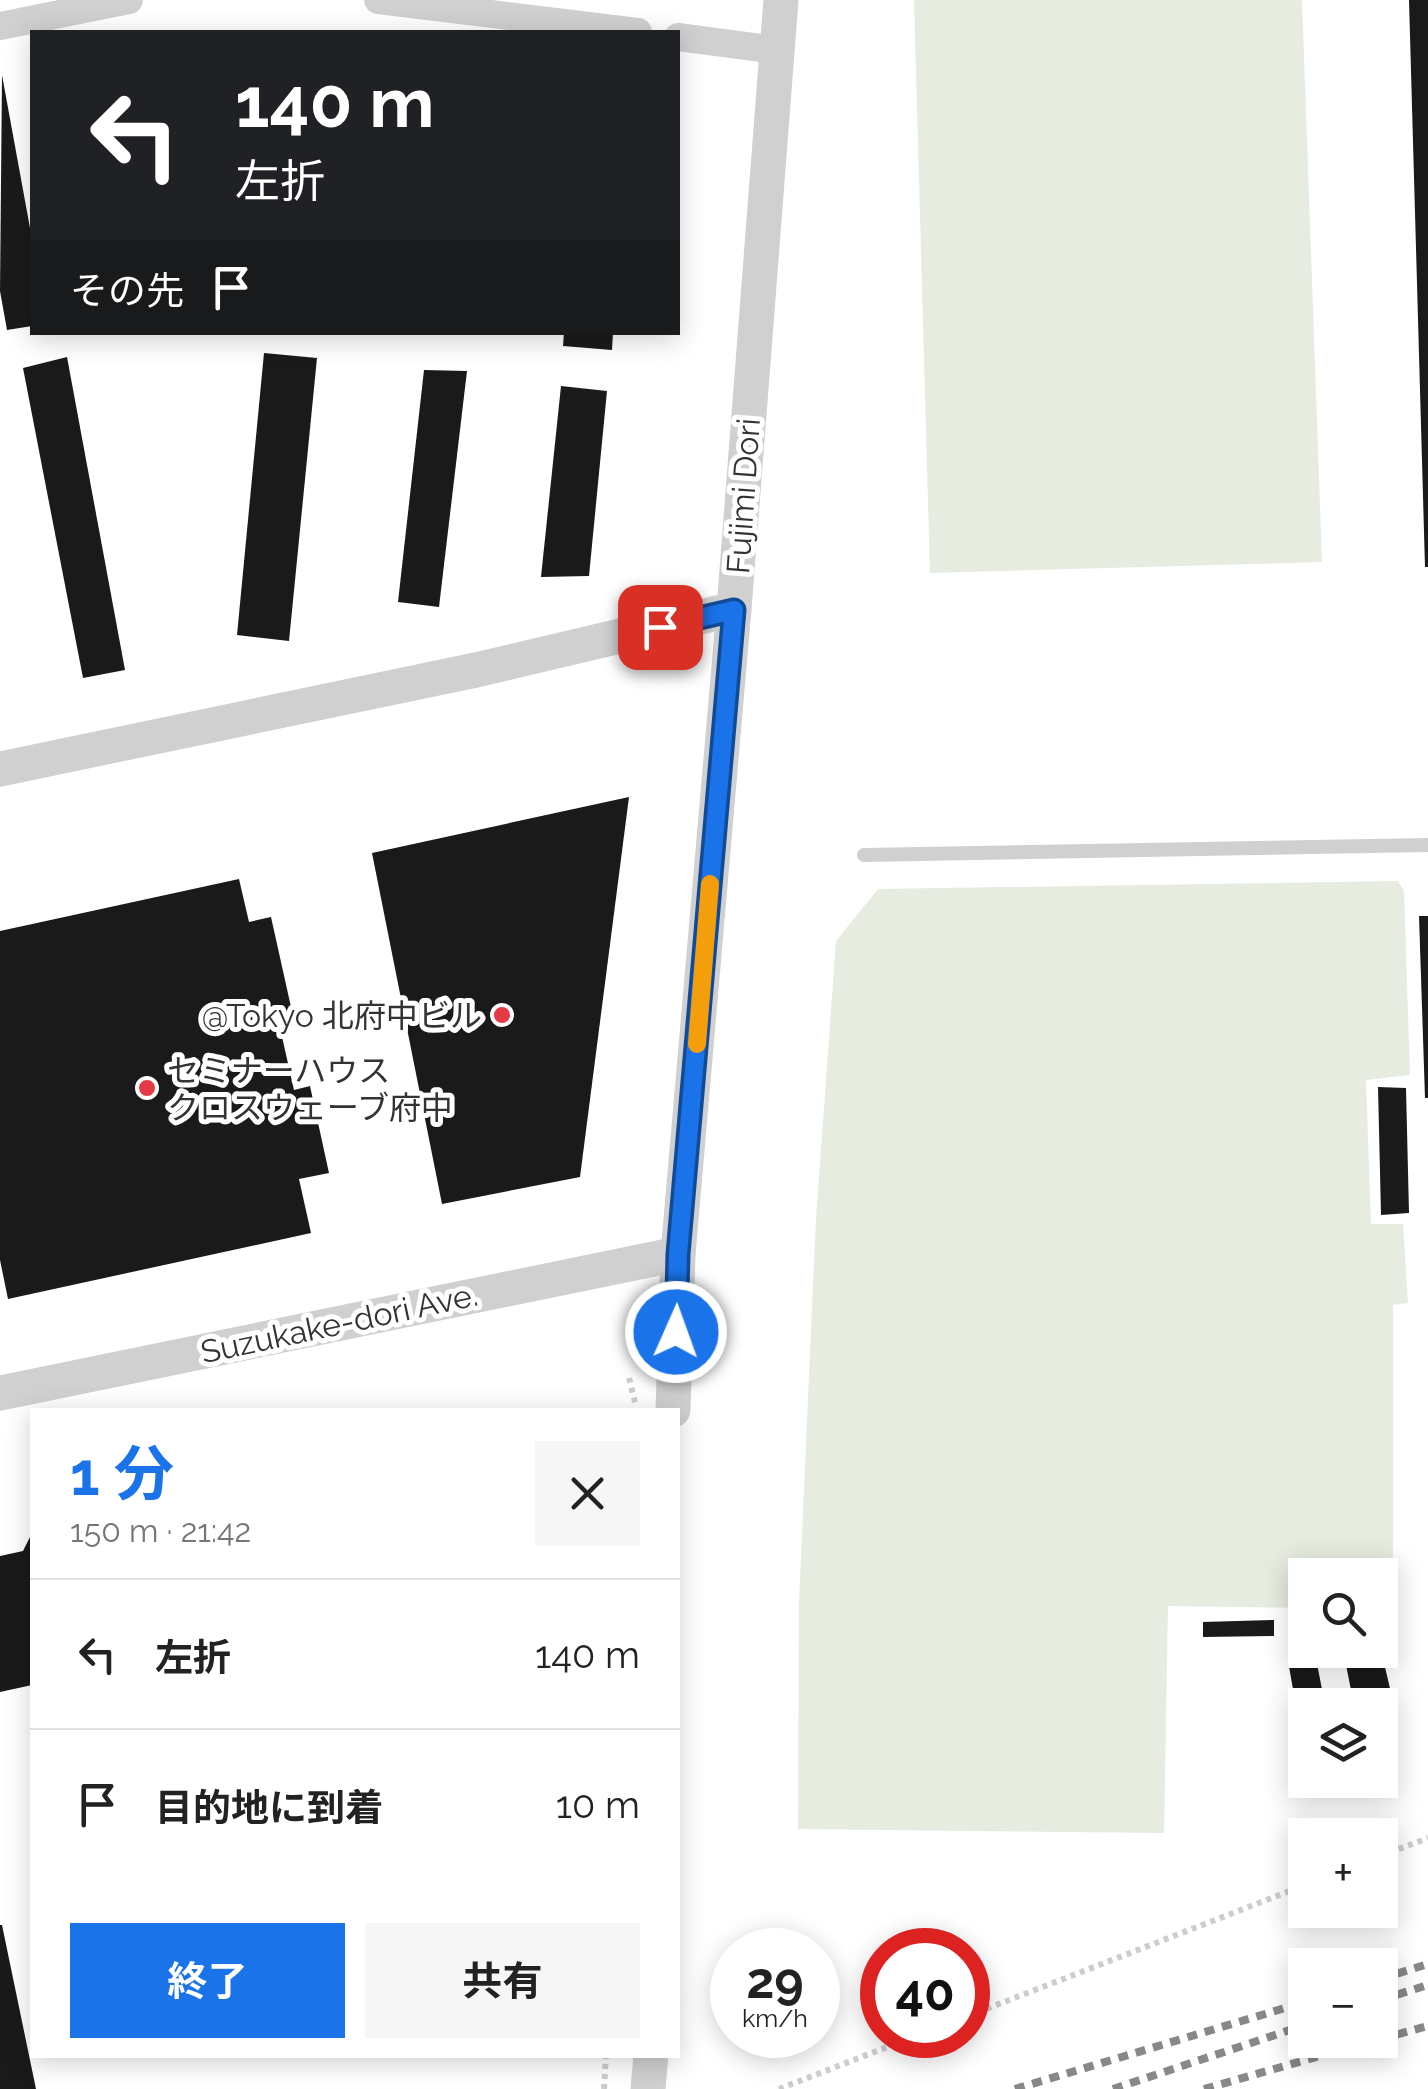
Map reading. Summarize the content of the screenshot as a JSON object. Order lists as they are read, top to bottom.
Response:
{
  "streets": {
    "street": ["Fujimi Dori", "Suzukake-dori Ave."]
  },
  "crossings": [
    ["Fujimi Dori", "Suzukake-dori Ave."]
  ],
  "places": ["@Tokyo 北府中ビル", "セミナーハウス クロスウェーブ府中"],
  "page": {
    "turn": ["140 m", "左折"],
    "then": "その先",
    "heading": ["1 分", "150 m · 21:42"],
    "map_buttons": ["+", "−"],
    "list": [
      {
        "name": "左折",
        "value": "140 m"
      },
      {
        "name": "目的地に到着",
        "value": "10 m"
      }
    ],
    "buttons": ["終了", "共有"],
    "speed": "29 km/h",
    "limit": "40"
  }
}
